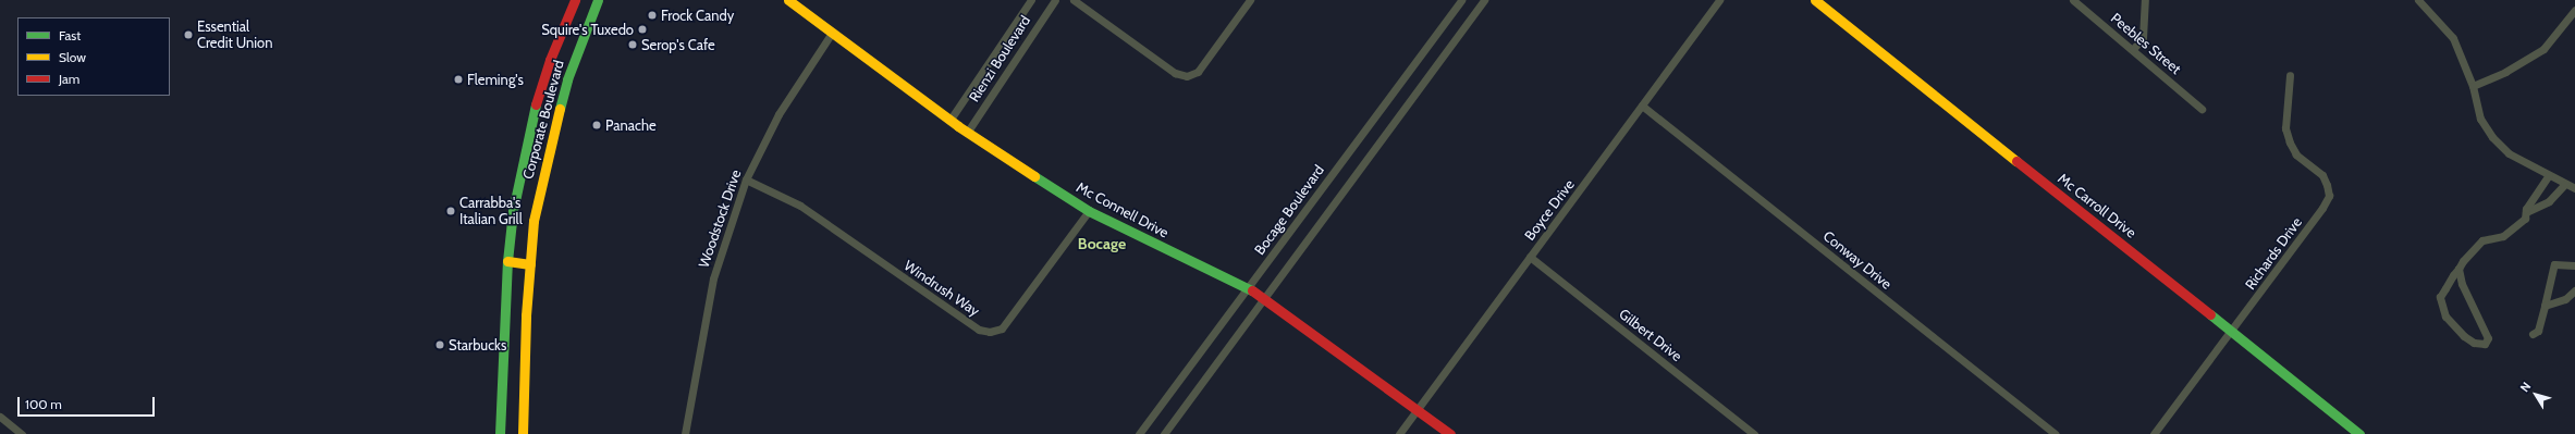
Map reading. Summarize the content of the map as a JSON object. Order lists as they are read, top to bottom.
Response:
{
  "streets": {
    "street": [
      "Peebles Street",
      "Rienzi Boulevard",
      "Corporate Boulevard",
      "Mc Carroll Drive",
      "Mc Connell Drive",
      "Bocage Boulevard",
      "Boyce Drive",
      "Woodstock Drive",
      "Richards Drive",
      "Conway Drive",
      "Windrush Way",
      "Gilbert Drive"
    ]
  },
  "crossings": [
    ["Rienzi Boulevard", "Mc Connell Drive"],
    ["Mc Carroll Drive", "Richards Drive"],
    ["Mc Connell Drive", "Bocage Boulevard"],
    ["Mc Connell Drive", "Boyce Drive"],
    ["Mc Connell Drive", "Woodstock Drive"],
    ["Mc Connell Drive", "Windrush Way"],
    ["Boyce Drive", "Conway Drive"],
    ["Boyce Drive", "Gilbert Drive"],
    ["Woodstock Drive", "Windrush Way"]
  ],
  "districts": ["Bocage"],
  "places": [
    "Frock Candy",
    "Squire's Tuxedo",
    "Essential Credit Union",
    "Serop's Cafe",
    "Fleming's",
    "Panache",
    "Carrabba's Italian Grill",
    "Starbucks"
  ],
  "legend": ["Fast", "Slow", "Jam"],
  "scale_bar": "100 m",
  "north": "top left"
}
